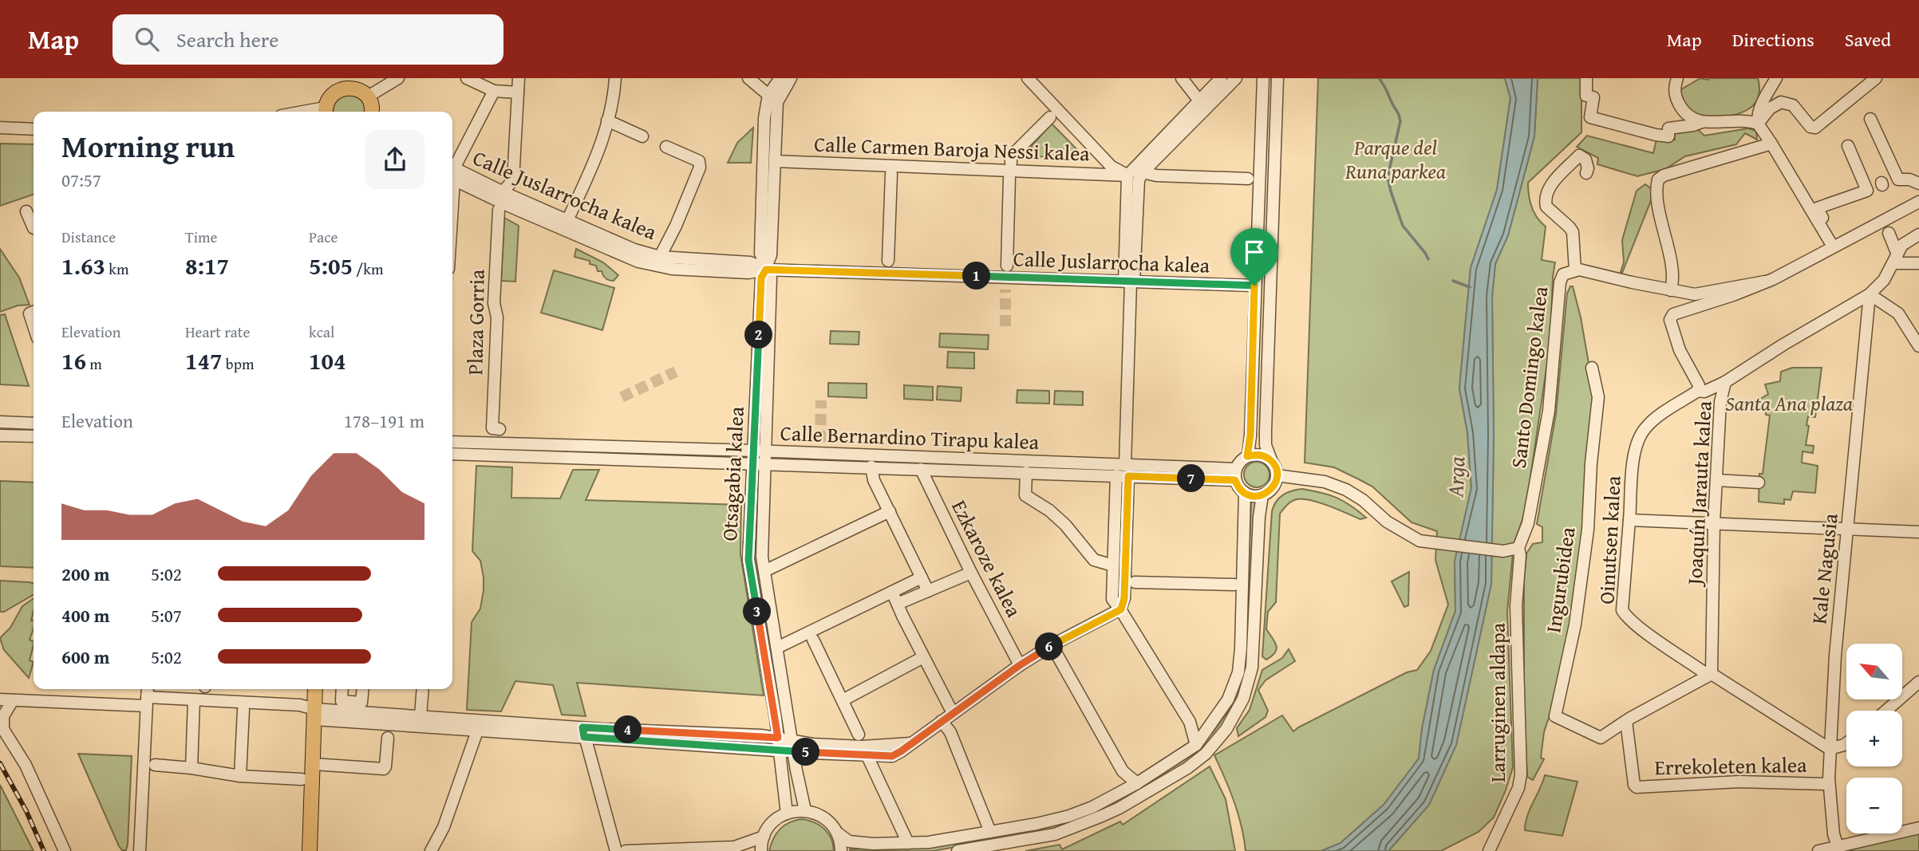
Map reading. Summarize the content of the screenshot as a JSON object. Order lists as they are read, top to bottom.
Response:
{
  "streets": {
    "street": [
      "Calle Carmen Baroja Nessi kalea",
      "Calle Juslarrocha kalea",
      "Plaza Gorria",
      "Santo Domingo kalea",
      "Calle Bernardino Tirapu kalea",
      "Otsagabia kalea",
      "Joaquín Jarauta kalea",
      "Oinutsen kalea",
      "Ezkaroze kalea",
      "Kale Nagusia",
      "Ingurubidea",
      "Larruginen aldapa",
      "Errekoleten kalea"
    ]
  },
  "crossings": [
    ["Calle Carmen Baroja Nessi kalea", "Otsagabia kalea"],
    ["Calle Juslarrocha kalea", "Otsagabia kalea"],
    ["Santo Domingo kalea", "Oinutsen kalea"],
    ["Santo Domingo kalea", "Larruginen aldapa"],
    ["Calle Bernardino Tirapu kalea", "Otsagabia kalea"],
    ["Calle Bernardino Tirapu kalea", "Ezkaroze kalea"],
    ["Joaquín Jarauta kalea", "Oinutsen kalea"],
    ["Joaquín Jarauta kalea", "Kale Nagusia"],
    ["Kale Nagusia", "Errekoleten kalea"],
    ["Ingurubidea", "Errekoleten kalea"]
  ],
  "water": ["Arga"],
  "parks": ["Parque del Runa parkea", "Santa Ana plaza"],
  "north": "top left",
  "page": {
    "header": "Map",
    "search": "Search here",
    "nav": ["Map", "Directions", "Saved"],
    "heading": ["Morning run", "07:57"],
    "stats": [
      ["Distance", "1.63 km"],
      ["Time", "8:17"],
      ["Pace", "5:05 /km"],
      ["Elevation", "16 m"],
      ["Heart rate", "147 bpm"],
      ["kcal", "104"]
    ],
    "pins": [
      "1",
      "2",
      "7",
      "3",
      "6",
      "4",
      "5"
    ],
    "chart": ["Elevation", "178–191 m"],
    "list": [
      {
        "name": "200 m",
        "note": "5:02"
      },
      {
        "name": "400 m",
        "note": "5:07"
      },
      {
        "name": "600 m",
        "note": "5:02"
      }
    ],
    "map_buttons": ["+", "−"]
  }
}
